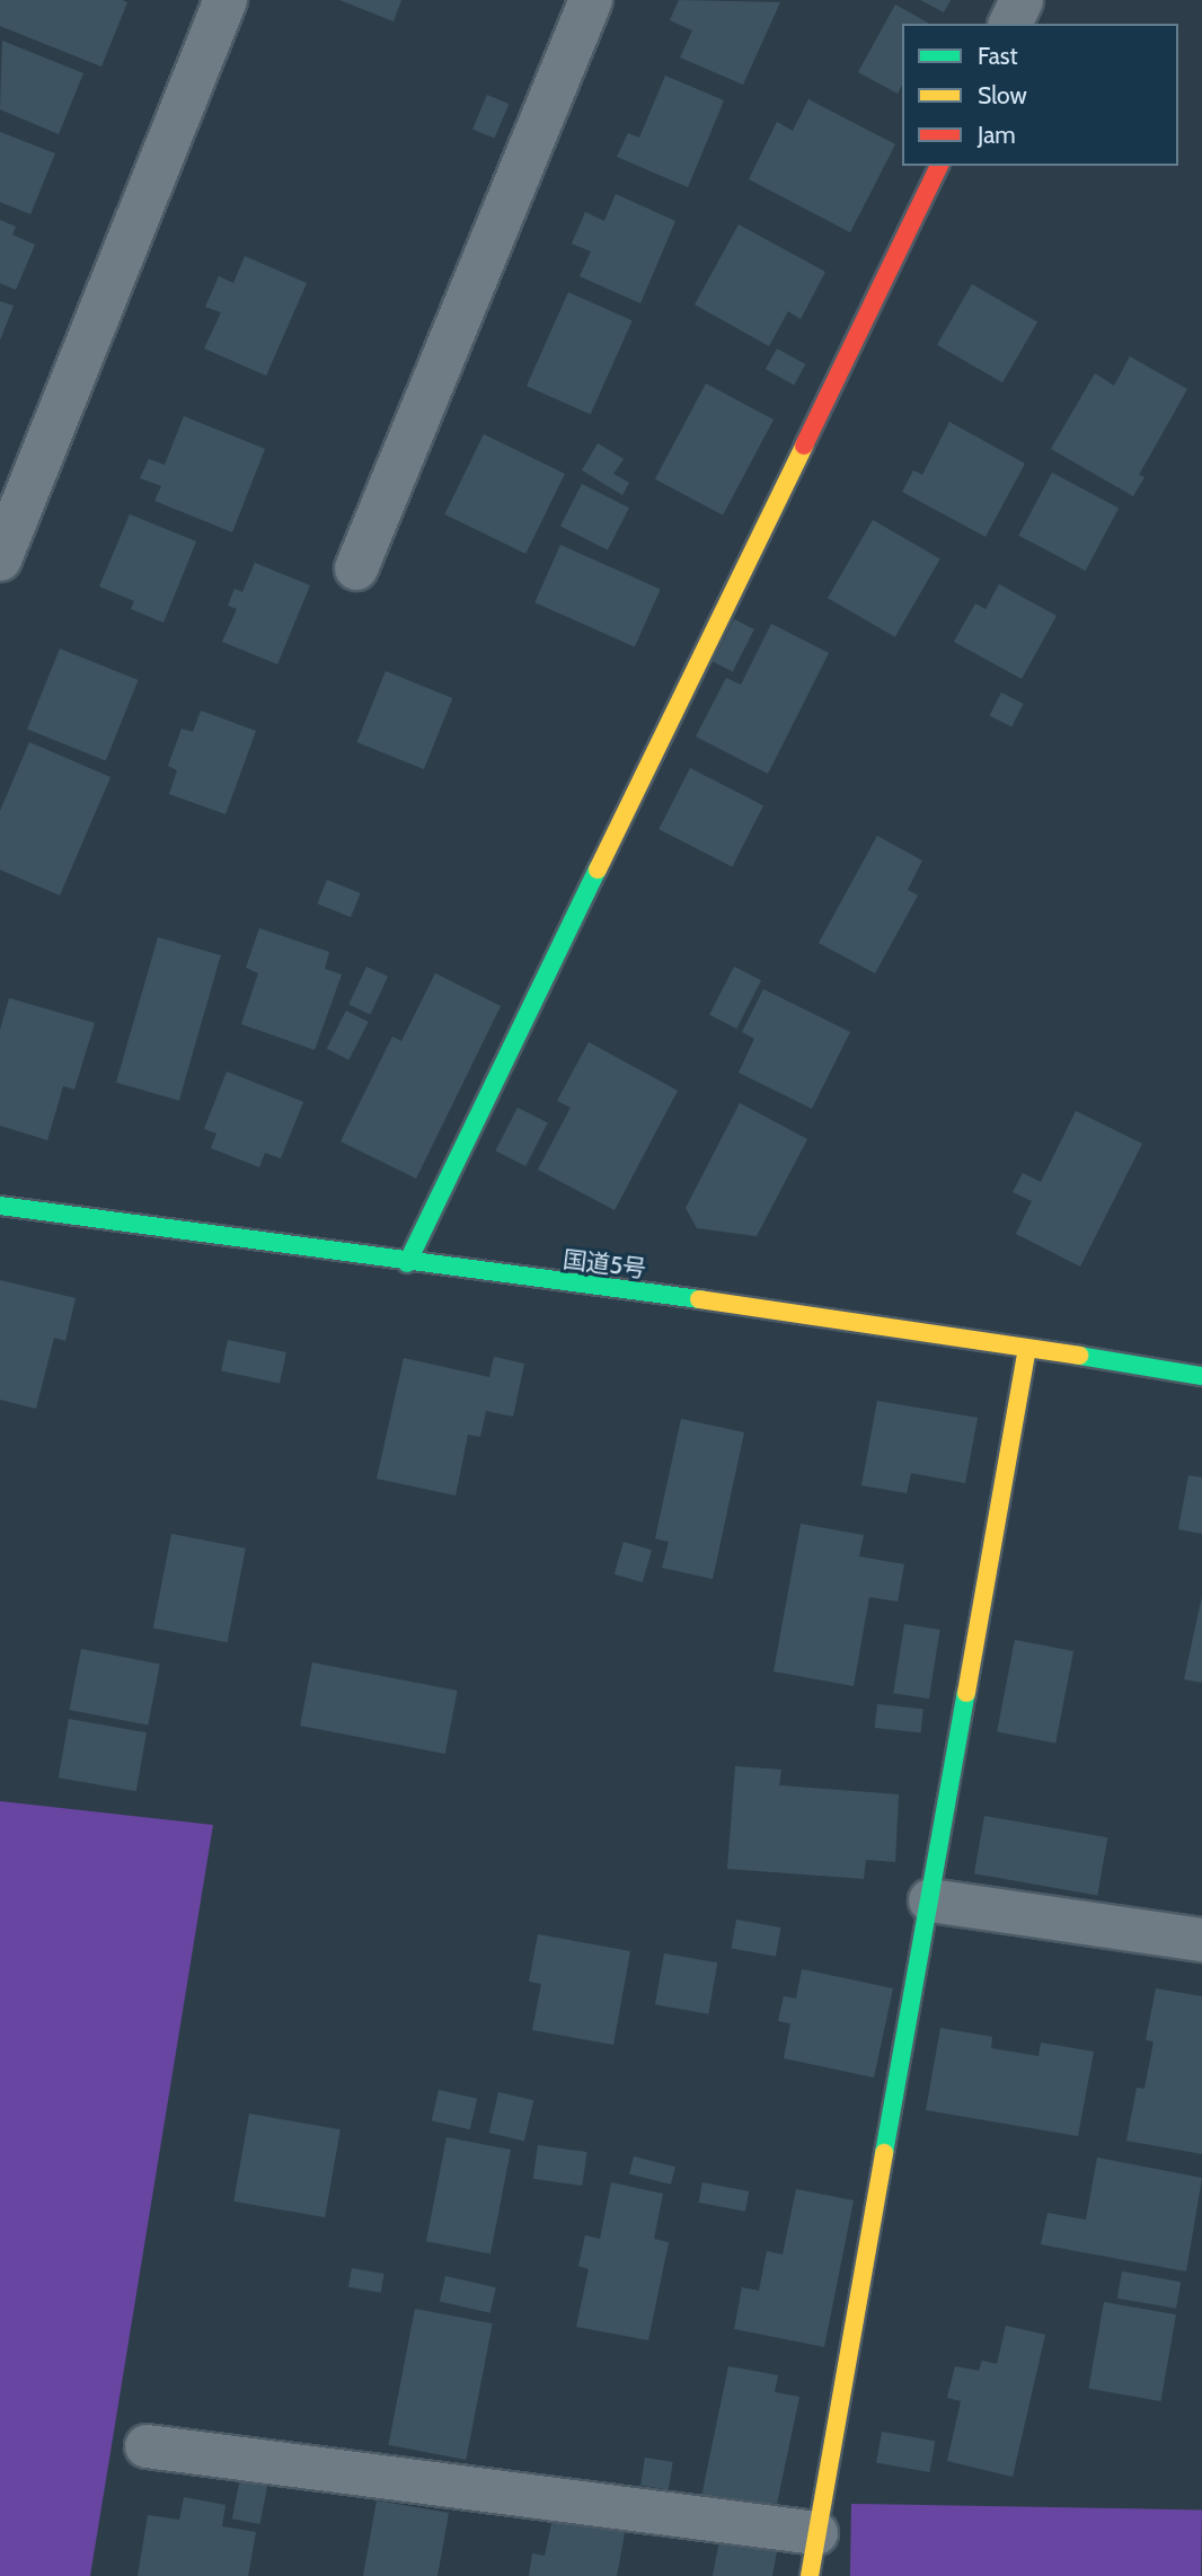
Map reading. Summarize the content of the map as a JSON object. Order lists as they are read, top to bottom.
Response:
{
  "streets": {
    "main road": ["国道5号"]
  },
  "legend": ["Fast", "Slow", "Jam"]
}
